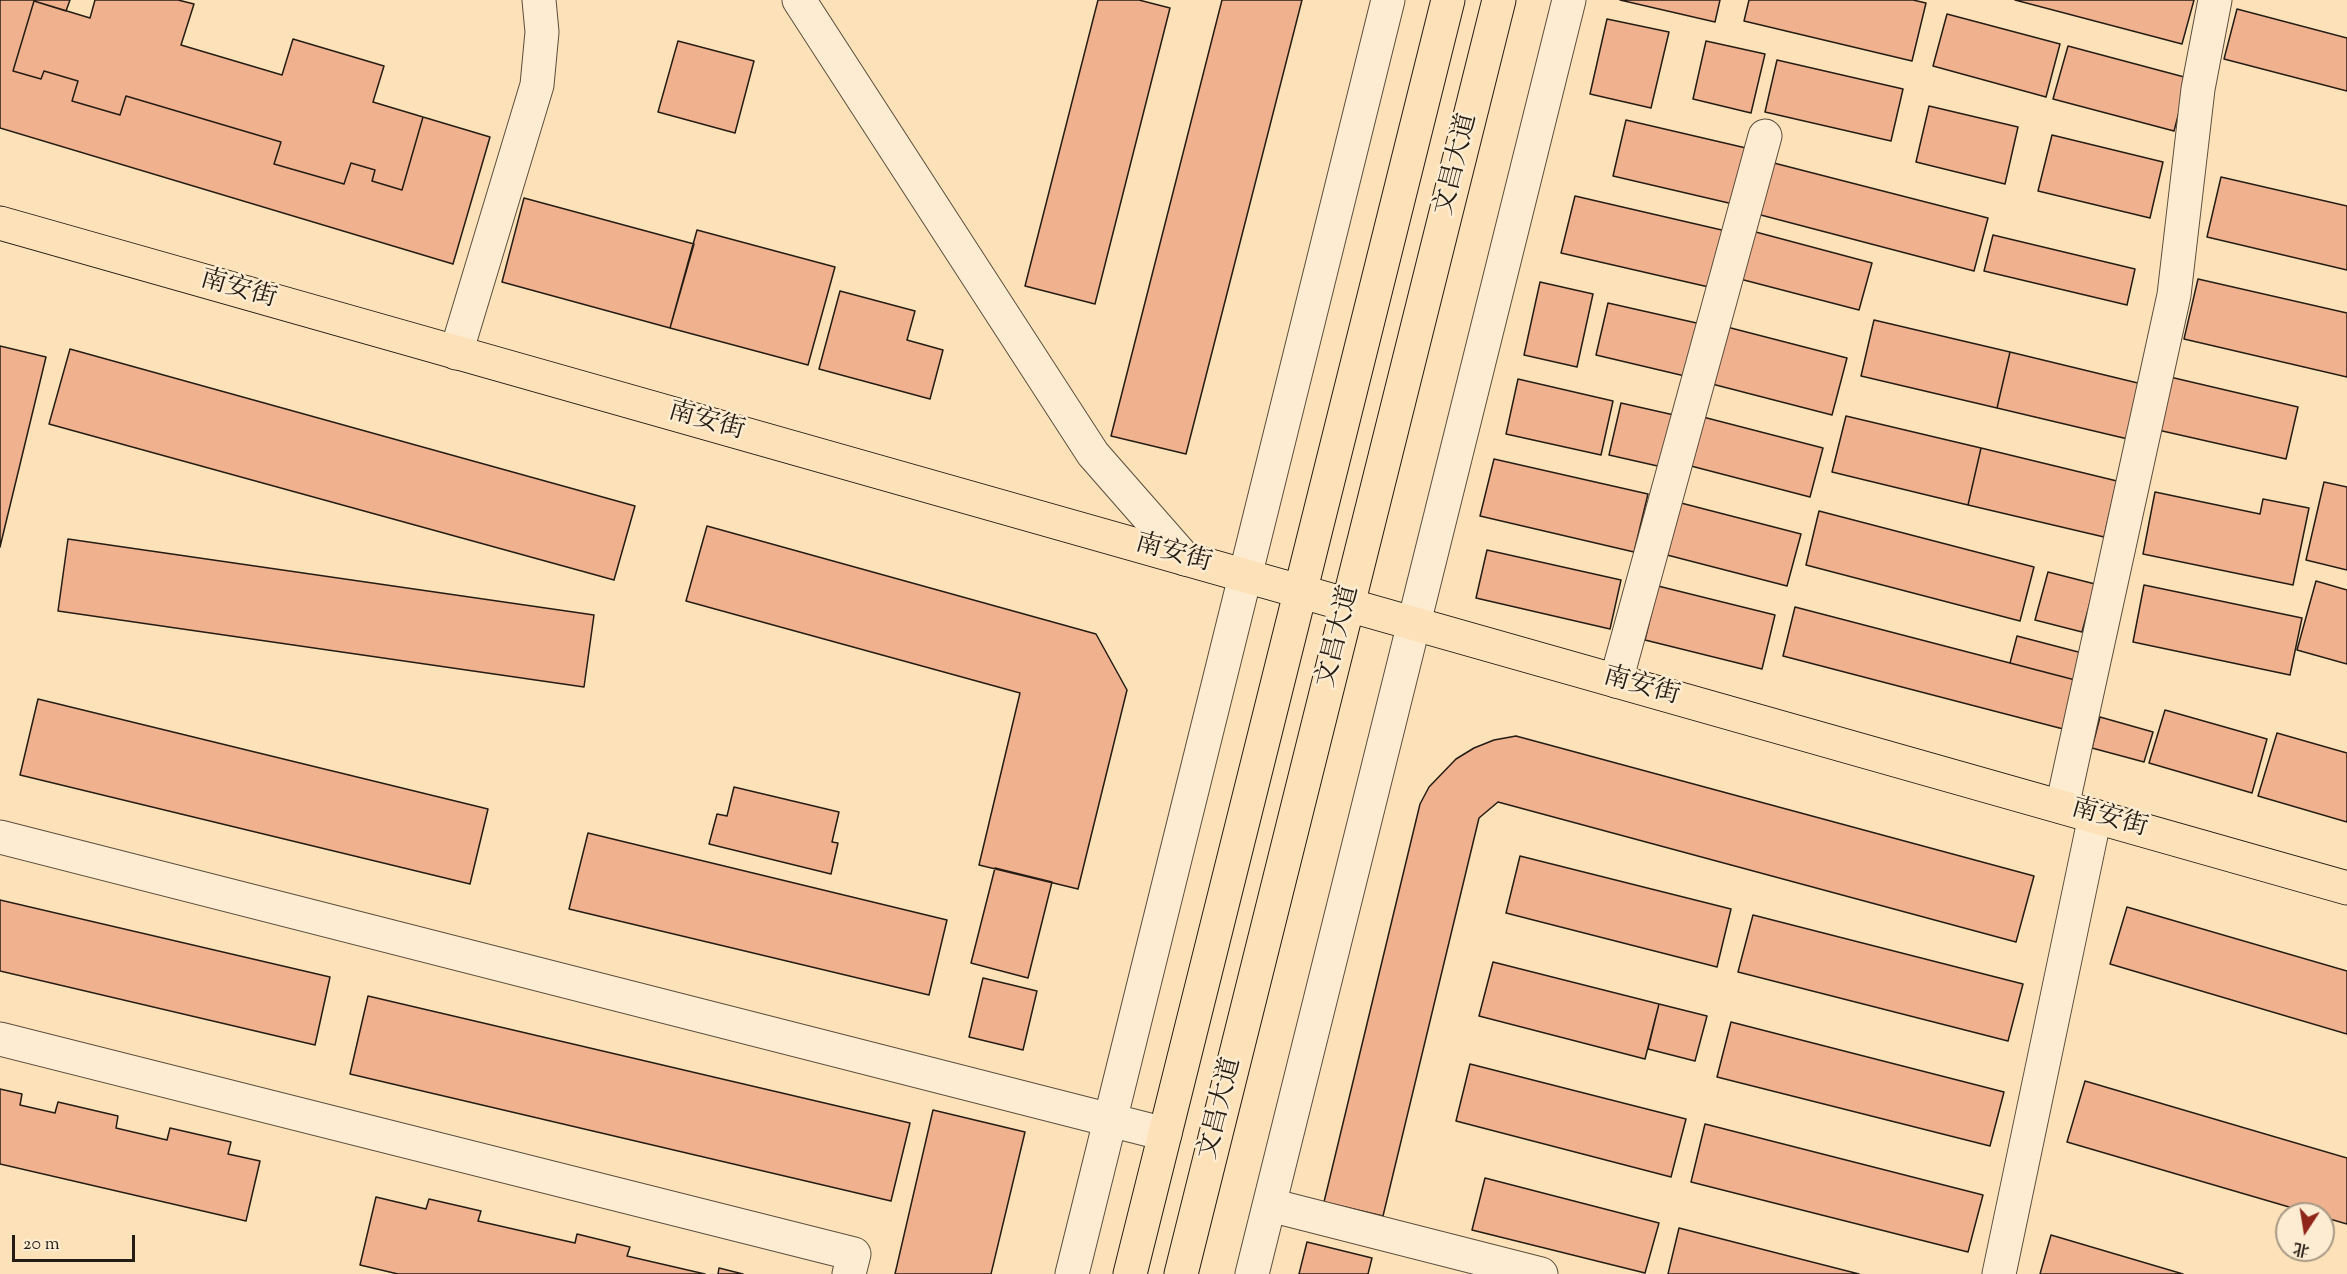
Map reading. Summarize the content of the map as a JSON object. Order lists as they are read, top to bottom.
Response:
{
  "streets": {
    "main road": ["文昌大道", "南安街"]
  },
  "crossings": [
    ["文昌大道", "南安街"]
  ],
  "scale_bar": "20 m",
  "north": "bottom"
}
